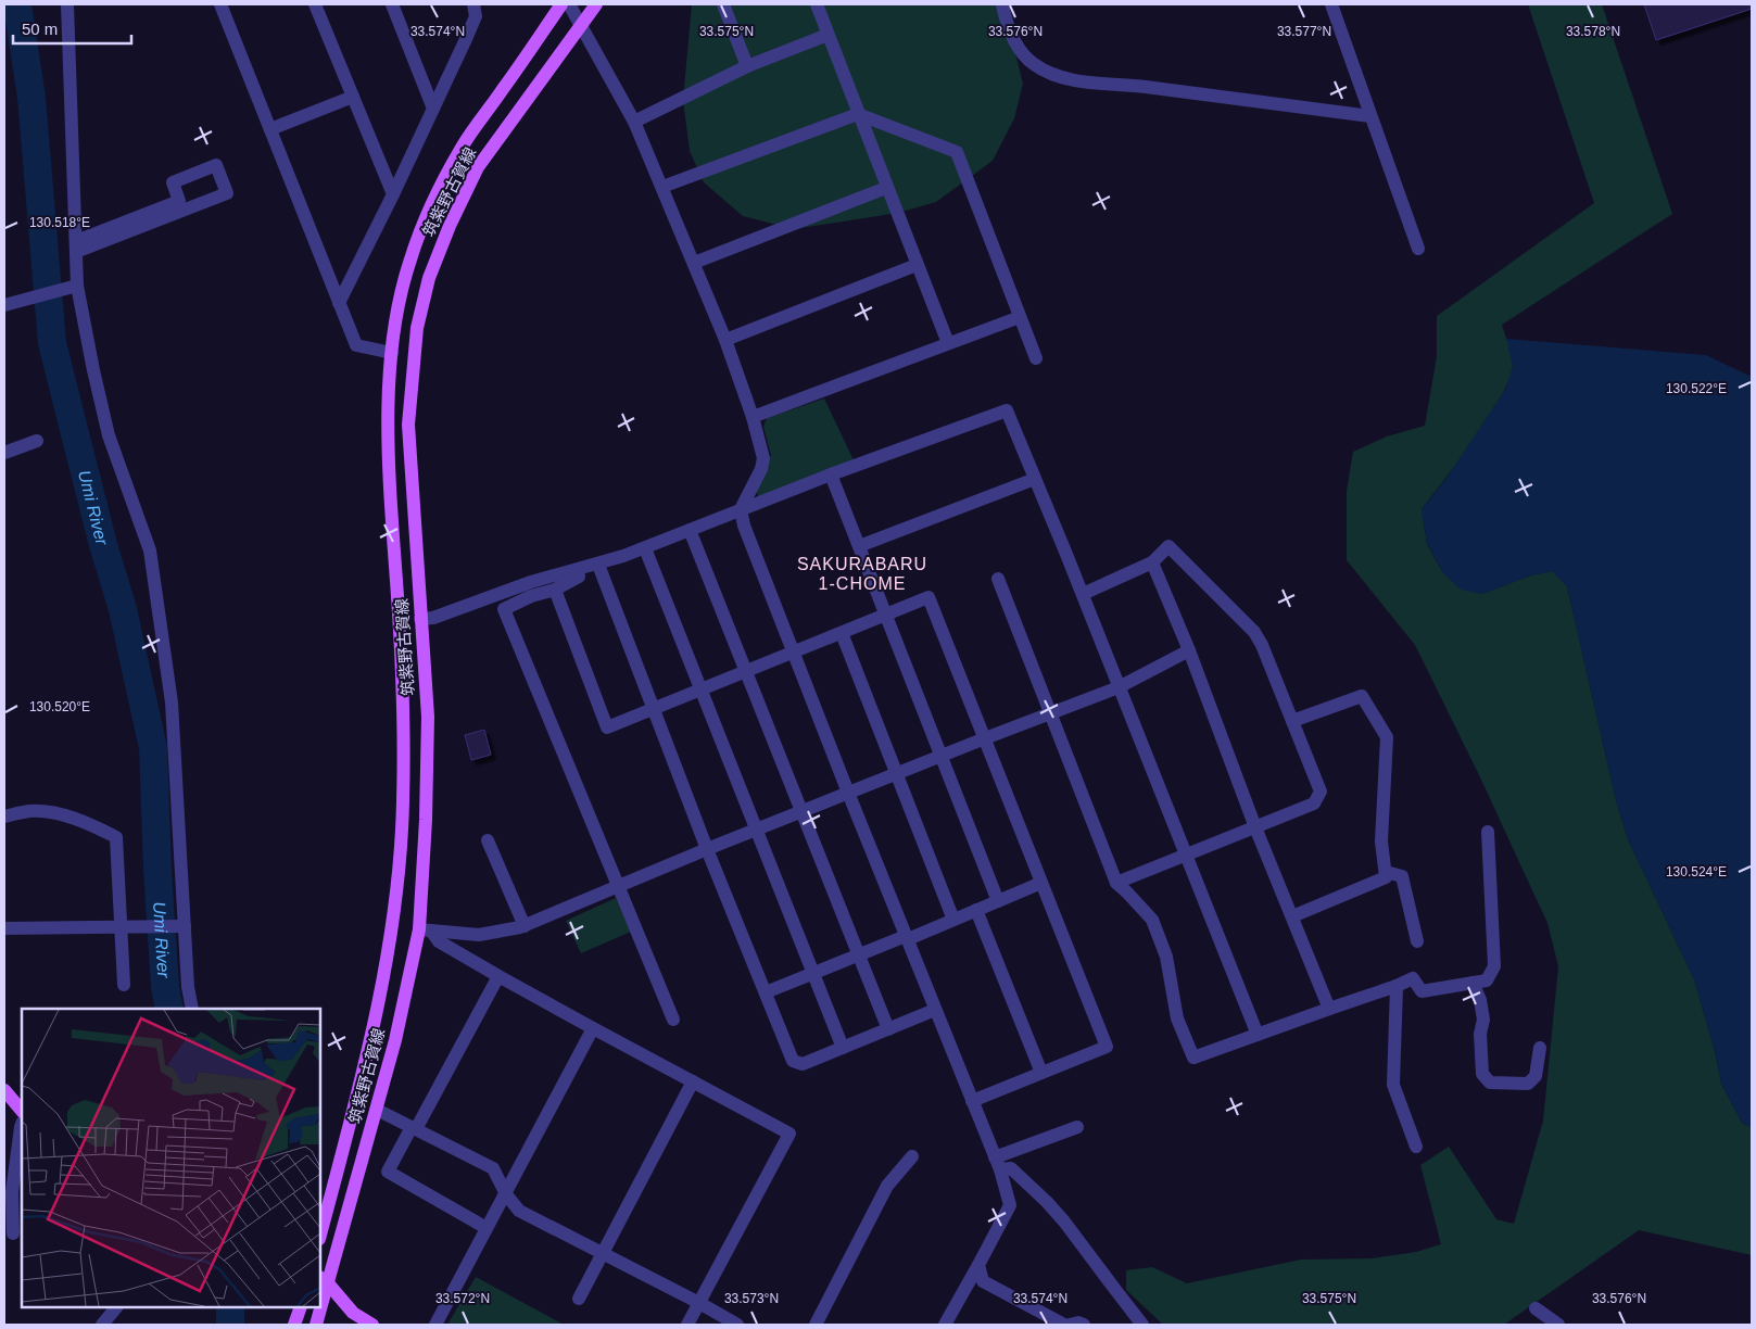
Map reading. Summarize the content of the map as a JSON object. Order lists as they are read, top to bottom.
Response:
{
  "streets": {
    "main road": ["筑紫野古賀線"]
  },
  "districts": ["SAKURABARU 1-CHOME"],
  "water": ["Umi River"],
  "scale_bar": "50 m",
  "coordinates": [
    "33.574°N",
    "33.575°N",
    "33.576°N",
    "33.577°N",
    "33.578°N",
    "130.518°E",
    "130.522°E",
    "130.520°E",
    "130.524°E",
    "33.572°N",
    "33.573°N"
  ]
}
